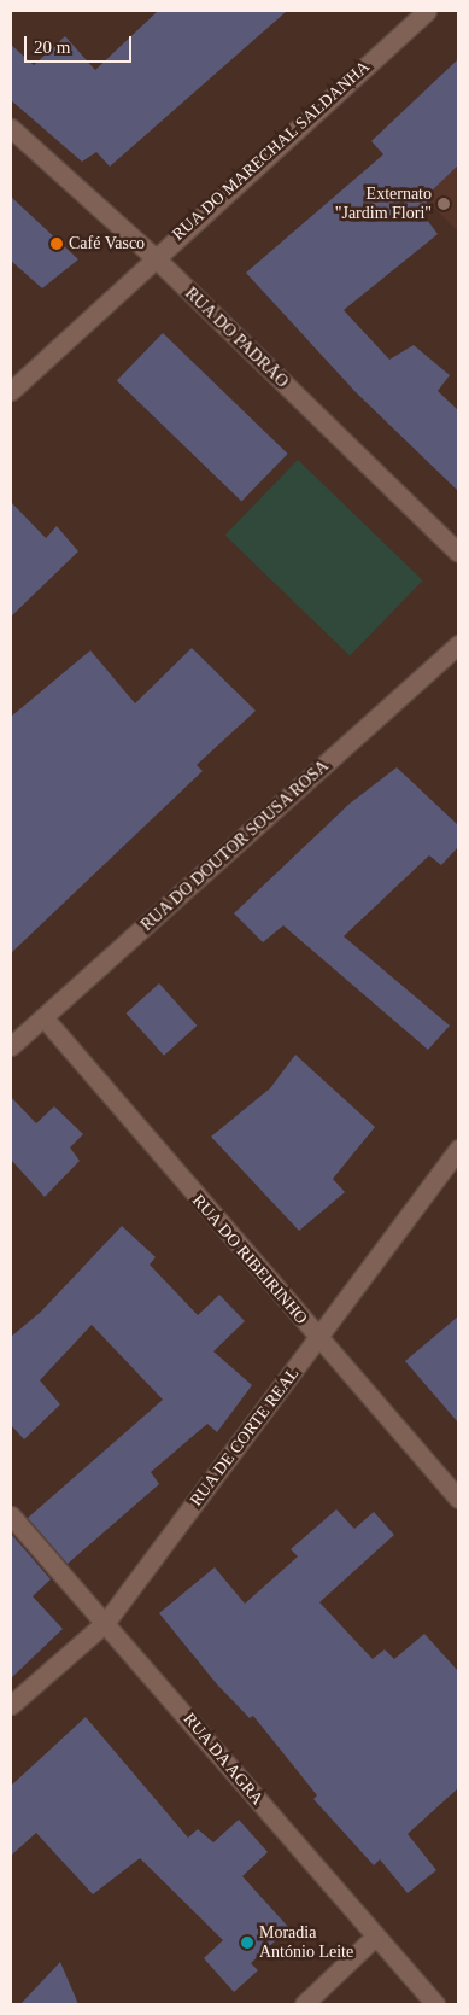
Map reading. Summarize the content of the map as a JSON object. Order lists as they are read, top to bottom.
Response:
{
  "streets": {
    "street": [
      "RUA DO MARECHAL SALDANHA",
      "RUA DO PADRÃO",
      "RUA DO DOUTOR SOUSA ROSA",
      "RUA DO RIBEIRINHO",
      "RUA DE CORTE REAL",
      "RUA DA AGRA"
    ]
  },
  "crossings": [
    ["RUA DO MARECHAL SALDANHA", "RUA DO PADRÃO"],
    ["RUA DO DOUTOR SOUSA ROSA", "RUA DO RIBEIRINHO"],
    ["RUA DO RIBEIRINHO", "RUA DE CORTE REAL"],
    ["RUA DE CORTE REAL", "RUA DA AGRA"]
  ],
  "places": ["Externato \"Jardim Flori\"", "Café Vasco", "Moradia António Leite"],
  "scale_bar": "20 m"
}
